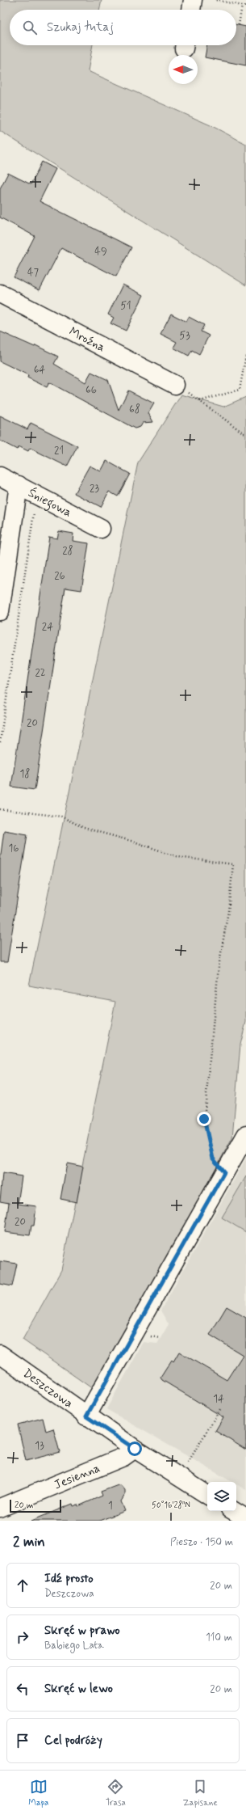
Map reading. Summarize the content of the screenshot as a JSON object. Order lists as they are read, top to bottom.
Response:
{
  "streets": {
    "street": [
      "Mroźna",
      "Śniegowa",
      "Deszczowa",
      "Jesienna"
    ]
  },
  "crossings": [
    ["Deszczowa", "Jesienna"]
  ],
  "house_numbers": [
    "49",
    "47",
    "51",
    "53",
    "64",
    "66",
    "68",
    "21",
    "23",
    "28",
    "26",
    "24",
    "22",
    "20",
    "18",
    "16",
    "20",
    "14",
    "13",
    "1"
  ],
  "scale_bar": "20 m",
  "north": "left",
  "page": {
    "search": "Szukaj tutaj",
    "scale": "20 m",
    "heading": ["2 min", "Pieszo · 150 m"],
    "list": [
      ["Idź prosto", "Deszczowa", "20 m"],
      ["Skręć w prawo", "Babiego Lata", "110 m"],
      ["Skręć w lewo", "20 m"],
      "Cel podróży"
    ],
    "nav": ["Mapa", "Trasa", "Zapisane"]
  },
  "coordinates": ["50°16'28\"N"]
}
